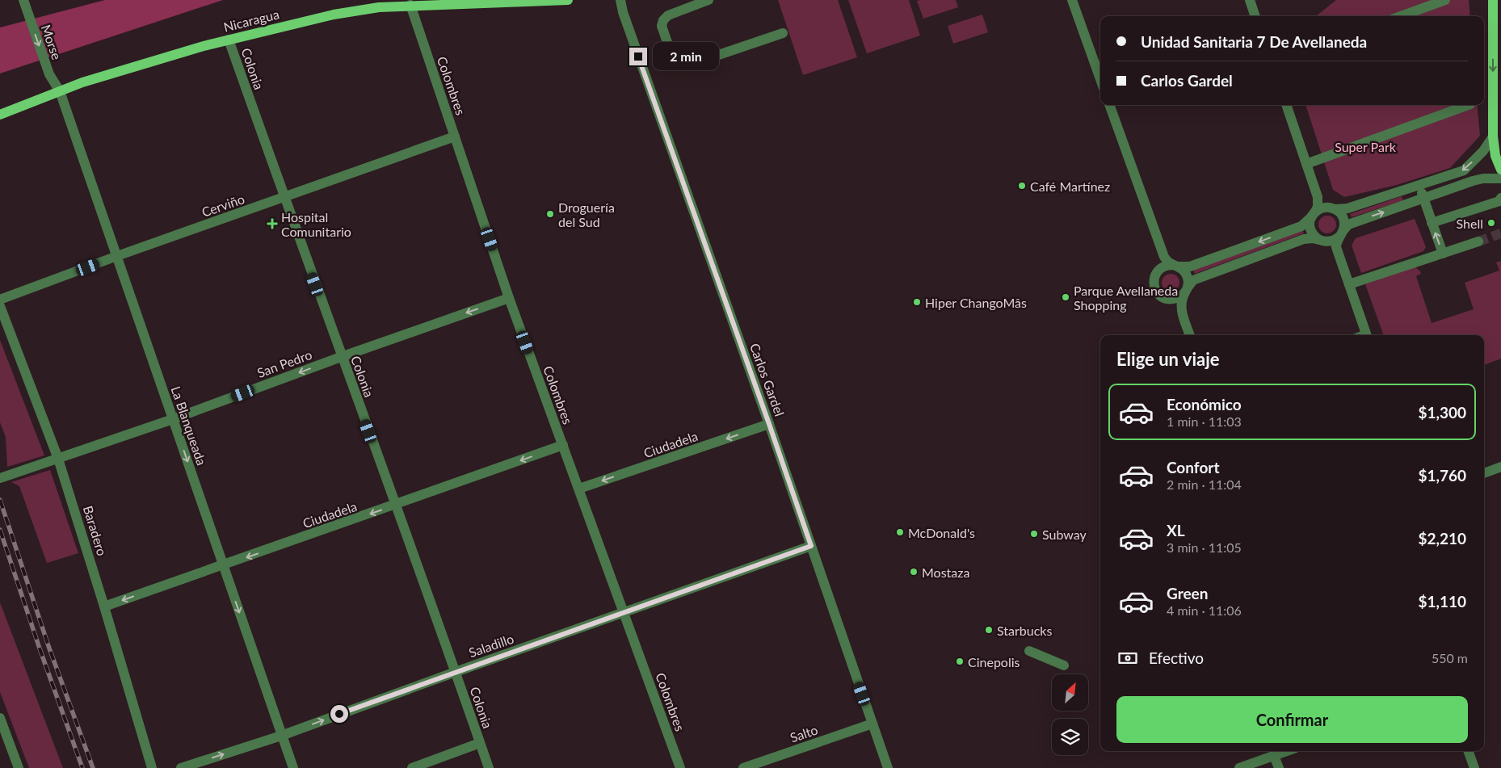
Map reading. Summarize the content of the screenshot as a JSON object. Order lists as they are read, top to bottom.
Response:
{
  "streets": {
    "main road": ["Nicaragua"],
    "street": [
      "Morse",
      "Colonia",
      "Colombres",
      "Cerviño",
      "San Pedro",
      "Carlos Gardel",
      "La Blanqueada",
      "Ciudadela",
      "Baradero",
      "Saladillo",
      "Salto"
    ]
  },
  "crossings": [
    ["Nicaragua", "Morse"],
    ["Nicaragua", "Colonia"],
    ["Nicaragua", "Colombres"],
    ["Nicaragua", "La Blanqueada"],
    ["Morse", "La Blanqueada"],
    ["Colonia", "Cerviño"],
    ["Colonia", "San Pedro"],
    ["Colonia", "Ciudadela"],
    ["Colonia", "Saladillo"],
    ["Colombres", "Cerviño"],
    ["Colombres", "San Pedro"],
    ["Colombres", "Ciudadela"],
    ["Colombres", "Saladillo"],
    ["Cerviño", "La Blanqueada"],
    ["San Pedro", "La Blanqueada"],
    ["San Pedro", "Baradero"],
    ["Carlos Gardel", "Ciudadela"],
    ["Carlos Gardel", "Saladillo"],
    ["Carlos Gardel", "Salto"],
    ["La Blanqueada", "Ciudadela"],
    ["La Blanqueada", "Saladillo"],
    ["Ciudadela", "Baradero"]
  ],
  "one_way": [
    "Morse",
    "San Pedro",
    "La Blanqueada",
    "Ciudadela",
    "Saladillo"
  ],
  "parks": ["Super Park"],
  "places": {
    "other": [
      "Café Martínez",
      "Droguería del Sud",
      "Shell",
      "Parque Avellaneda Shopping",
      "Hiper ChangoMâs",
      "McDonald's",
      "Subway",
      "Mostaza",
      "Starbucks",
      "Cinepolis"
    ],
    "health": ["Hospital Comunitario"]
  },
  "north": "top right",
  "page": {
    "banner": ["Unidad Sanitaria 7 De Avellaneda", "Carlos Gardel"],
    "bubble": "2 min",
    "heading": "Elige un viaje",
    "list": [
      {
        "name": "Económico",
        "note": "1 min · 11:03",
        "value": "$1,300"
      },
      {
        "name": "Confort",
        "note": "2 min · 11:04",
        "value": "$1,760"
      },
      {
        "name": "XL",
        "note": "3 min · 11:05",
        "value": "$2,210"
      },
      {
        "name": "Green",
        "note": "4 min · 11:06",
        "value": "$1,110"
      }
    ],
    "pay": ["Efectivo", "550 m"],
    "buttons": "Confirmar"
  }
}
